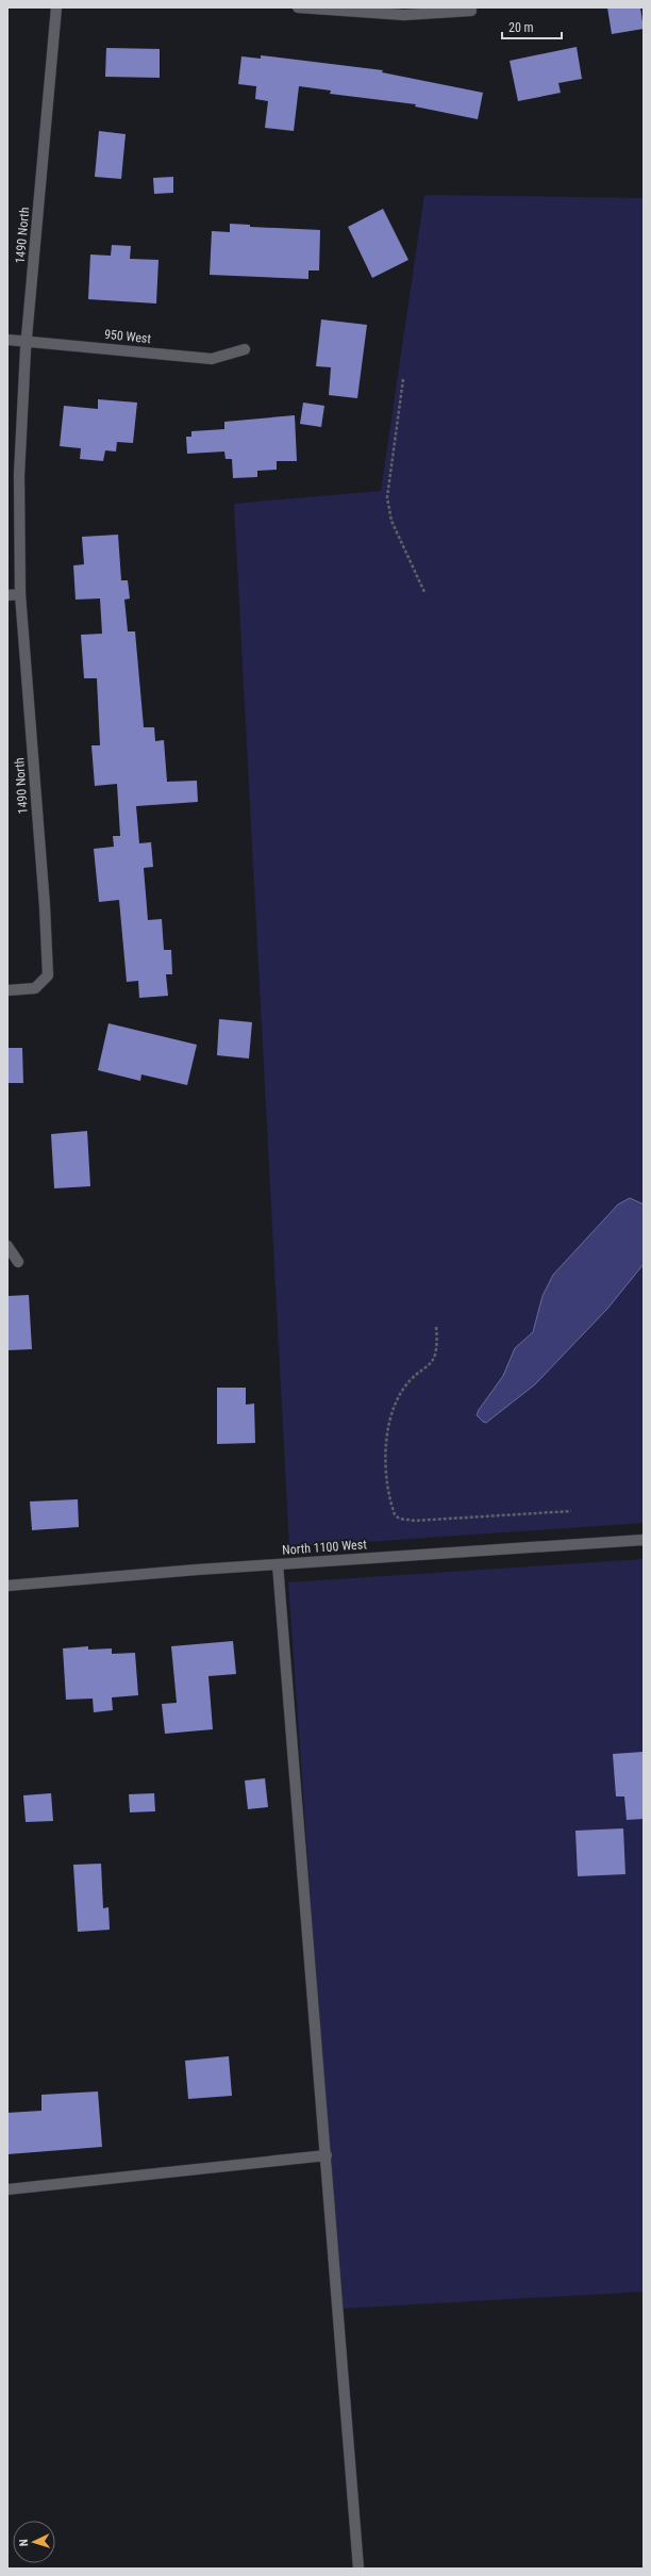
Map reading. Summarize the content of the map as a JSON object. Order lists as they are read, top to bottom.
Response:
{
  "streets": {
    "street": ["1490 North", "950 West", "North 1100 West"]
  },
  "crossings": [
    ["1490 North", "950 West"]
  ],
  "scale_bar": "20 m",
  "north": "left"
}
